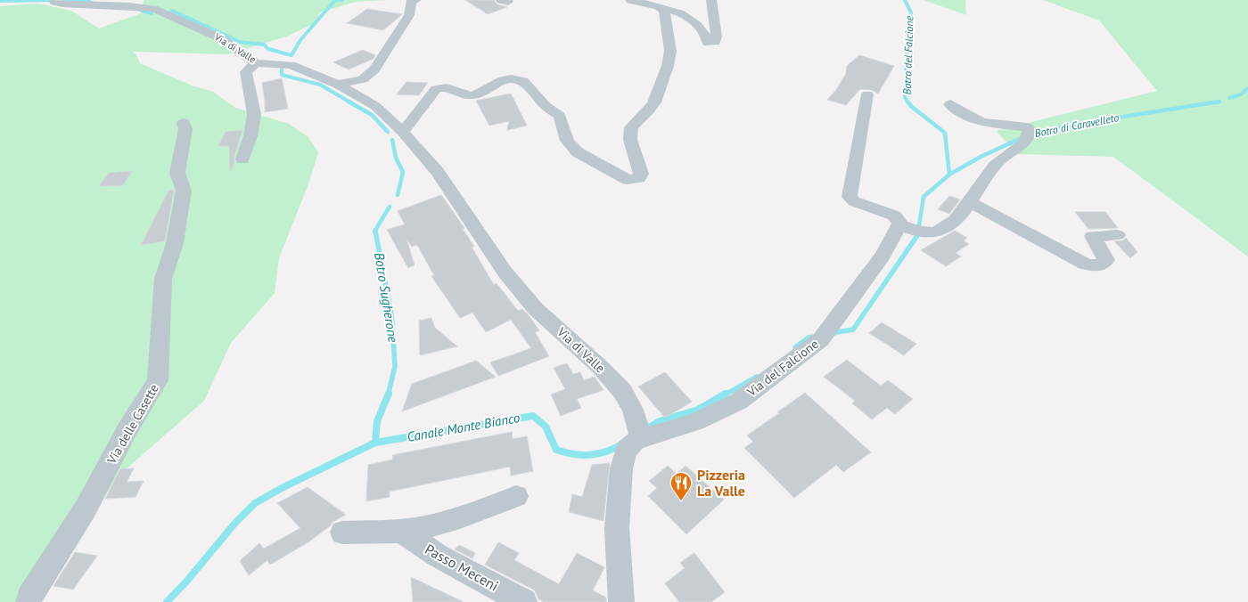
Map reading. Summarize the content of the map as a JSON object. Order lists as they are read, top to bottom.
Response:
{
  "streets": {
    "street": [
      "Via di Valle",
      "Via del Falcione",
      "Via delle Casette",
      "Passo Meceni"
    ]
  },
  "crossings": [
    ["Via di Valle", "Via del Falcione"]
  ],
  "water": [
    "Botro del Falcione",
    "Botro di Caravelleto",
    "Botro Sugherone",
    "Canale Monte Bianco"
  ],
  "places": {
    "restaurant": ["Pizzeria La Valle"]
  }
}
